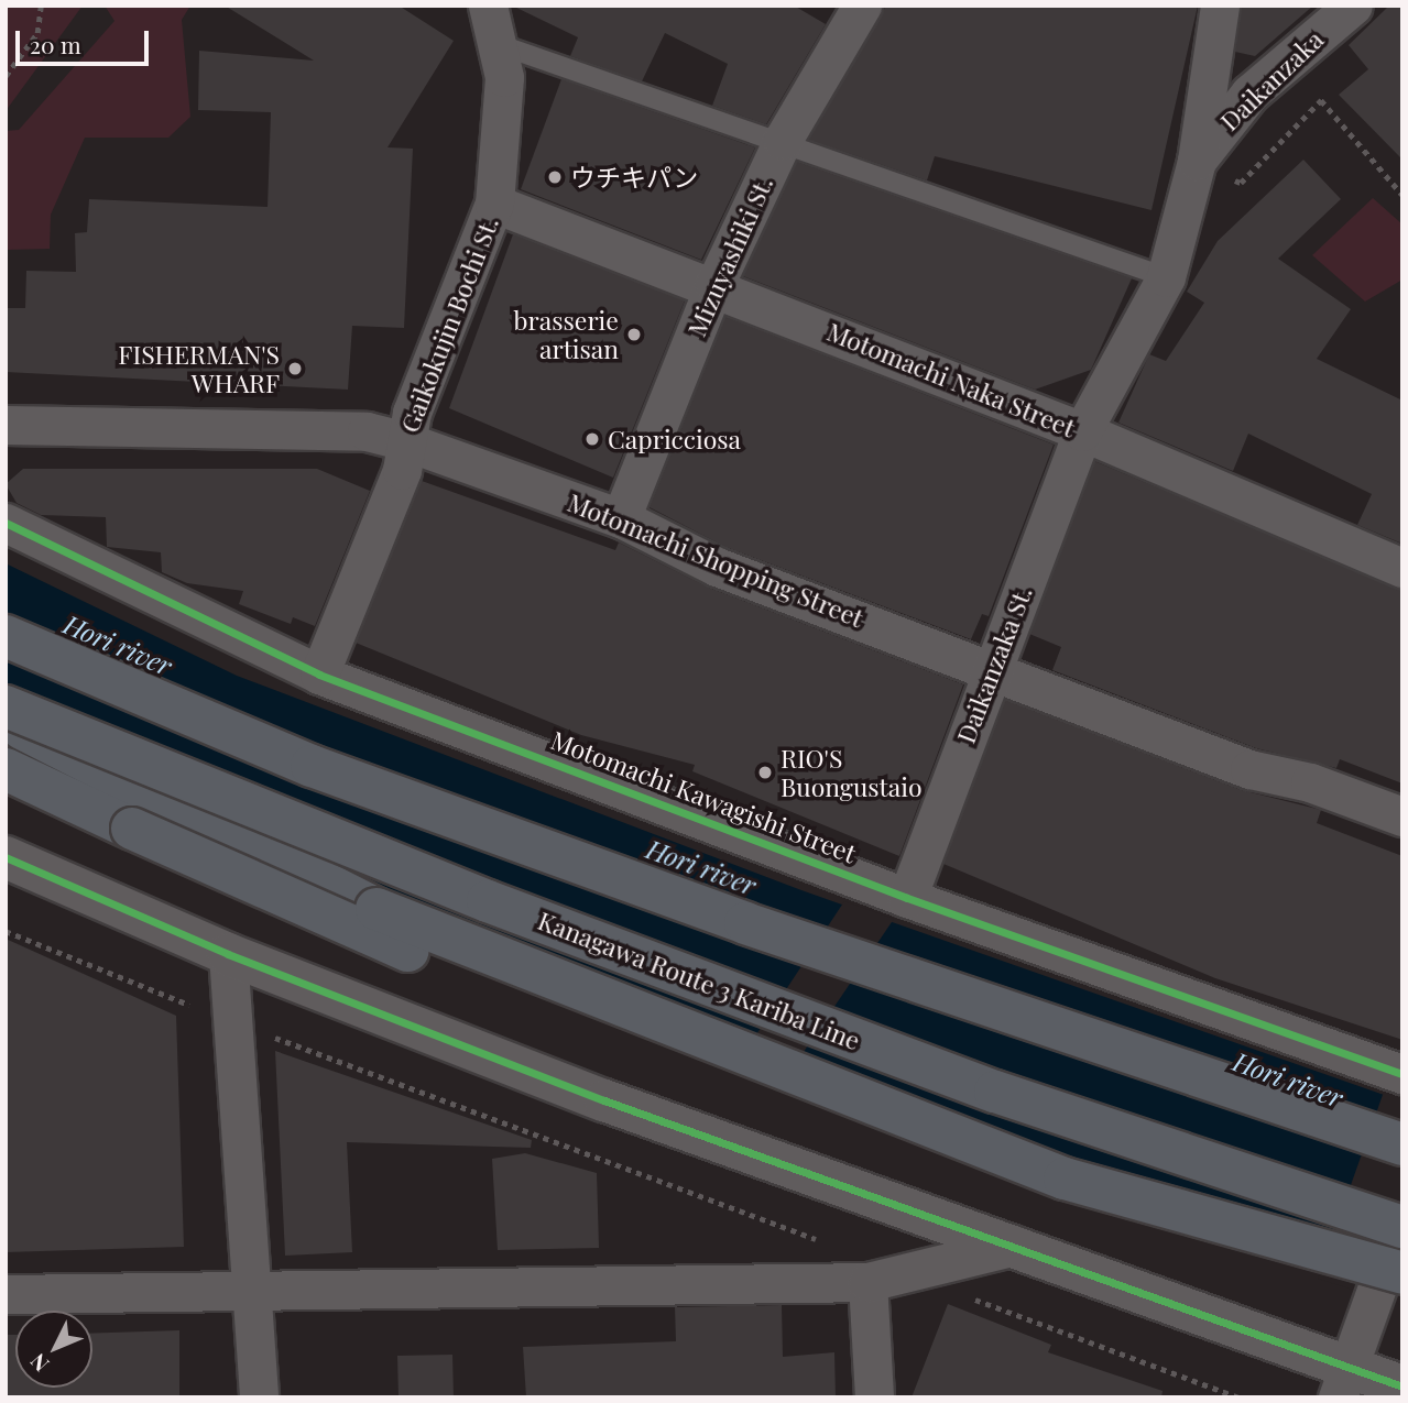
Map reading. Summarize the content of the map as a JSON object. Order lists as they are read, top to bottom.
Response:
{
  "streets": {
    "highway": ["Kanagawa Route 3 Kariba Line"],
    "street": [
      "Daikanzaka",
      "Mizuyashiki St.",
      "Gaikokujin Bochi St.",
      "Motomachi Naka Street",
      "Motomachi Shopping Street",
      "Daikanzaka St.",
      "Motomachi Kawagishi Street"
    ]
  },
  "crossings": [
    ["Daikanzaka", "Daikanzaka St."],
    ["Mizuyashiki St.", "Motomachi Naka Street"],
    ["Mizuyashiki St.", "Motomachi Shopping Street"],
    ["Gaikokujin Bochi St.", "Motomachi Naka Street"],
    ["Gaikokujin Bochi St.", "Motomachi Shopping Street"],
    ["Gaikokujin Bochi St.", "Motomachi Kawagishi Street"],
    ["Motomachi Naka Street", "Daikanzaka St."],
    ["Motomachi Shopping Street", "Daikanzaka St."],
    ["Daikanzaka St.", "Motomachi Kawagishi Street"]
  ],
  "water": ["Hori river"],
  "places": [
    "ウチキパン",
    "brasserie artisan",
    "FISHERMAN'S WHARF",
    "Capricciosa",
    "RIO'S Buongustaio"
  ],
  "scale_bar": "20 m",
  "north": "bottom left"
}
